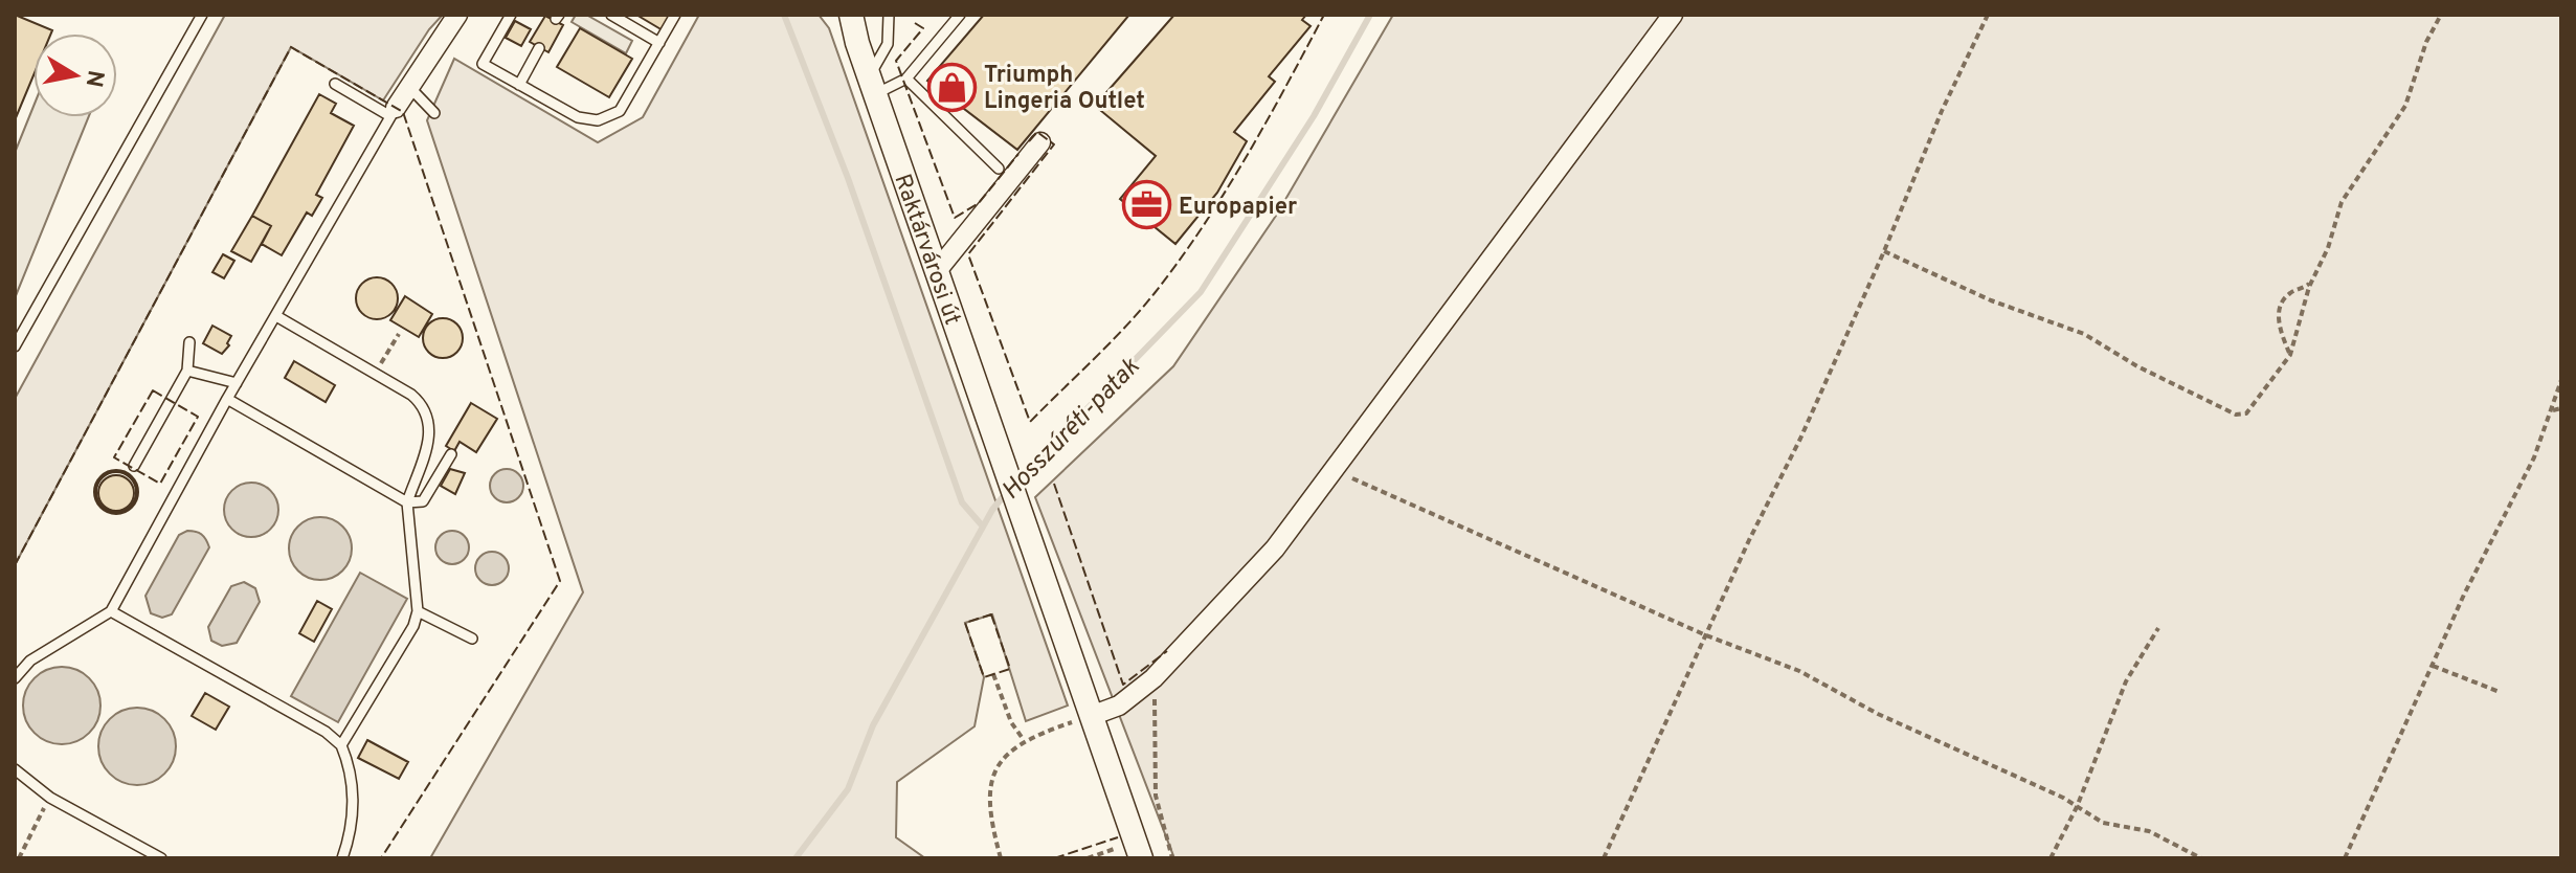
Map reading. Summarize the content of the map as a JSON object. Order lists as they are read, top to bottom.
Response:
{
  "streets": {
    "street": ["Raktárvárosi út"]
  },
  "water": ["Hosszúréti-patak"],
  "places": {
    "shop": ["Triumph Lingeria Outlet"],
    "office": ["Europapier"]
  },
  "north": "right"
}
